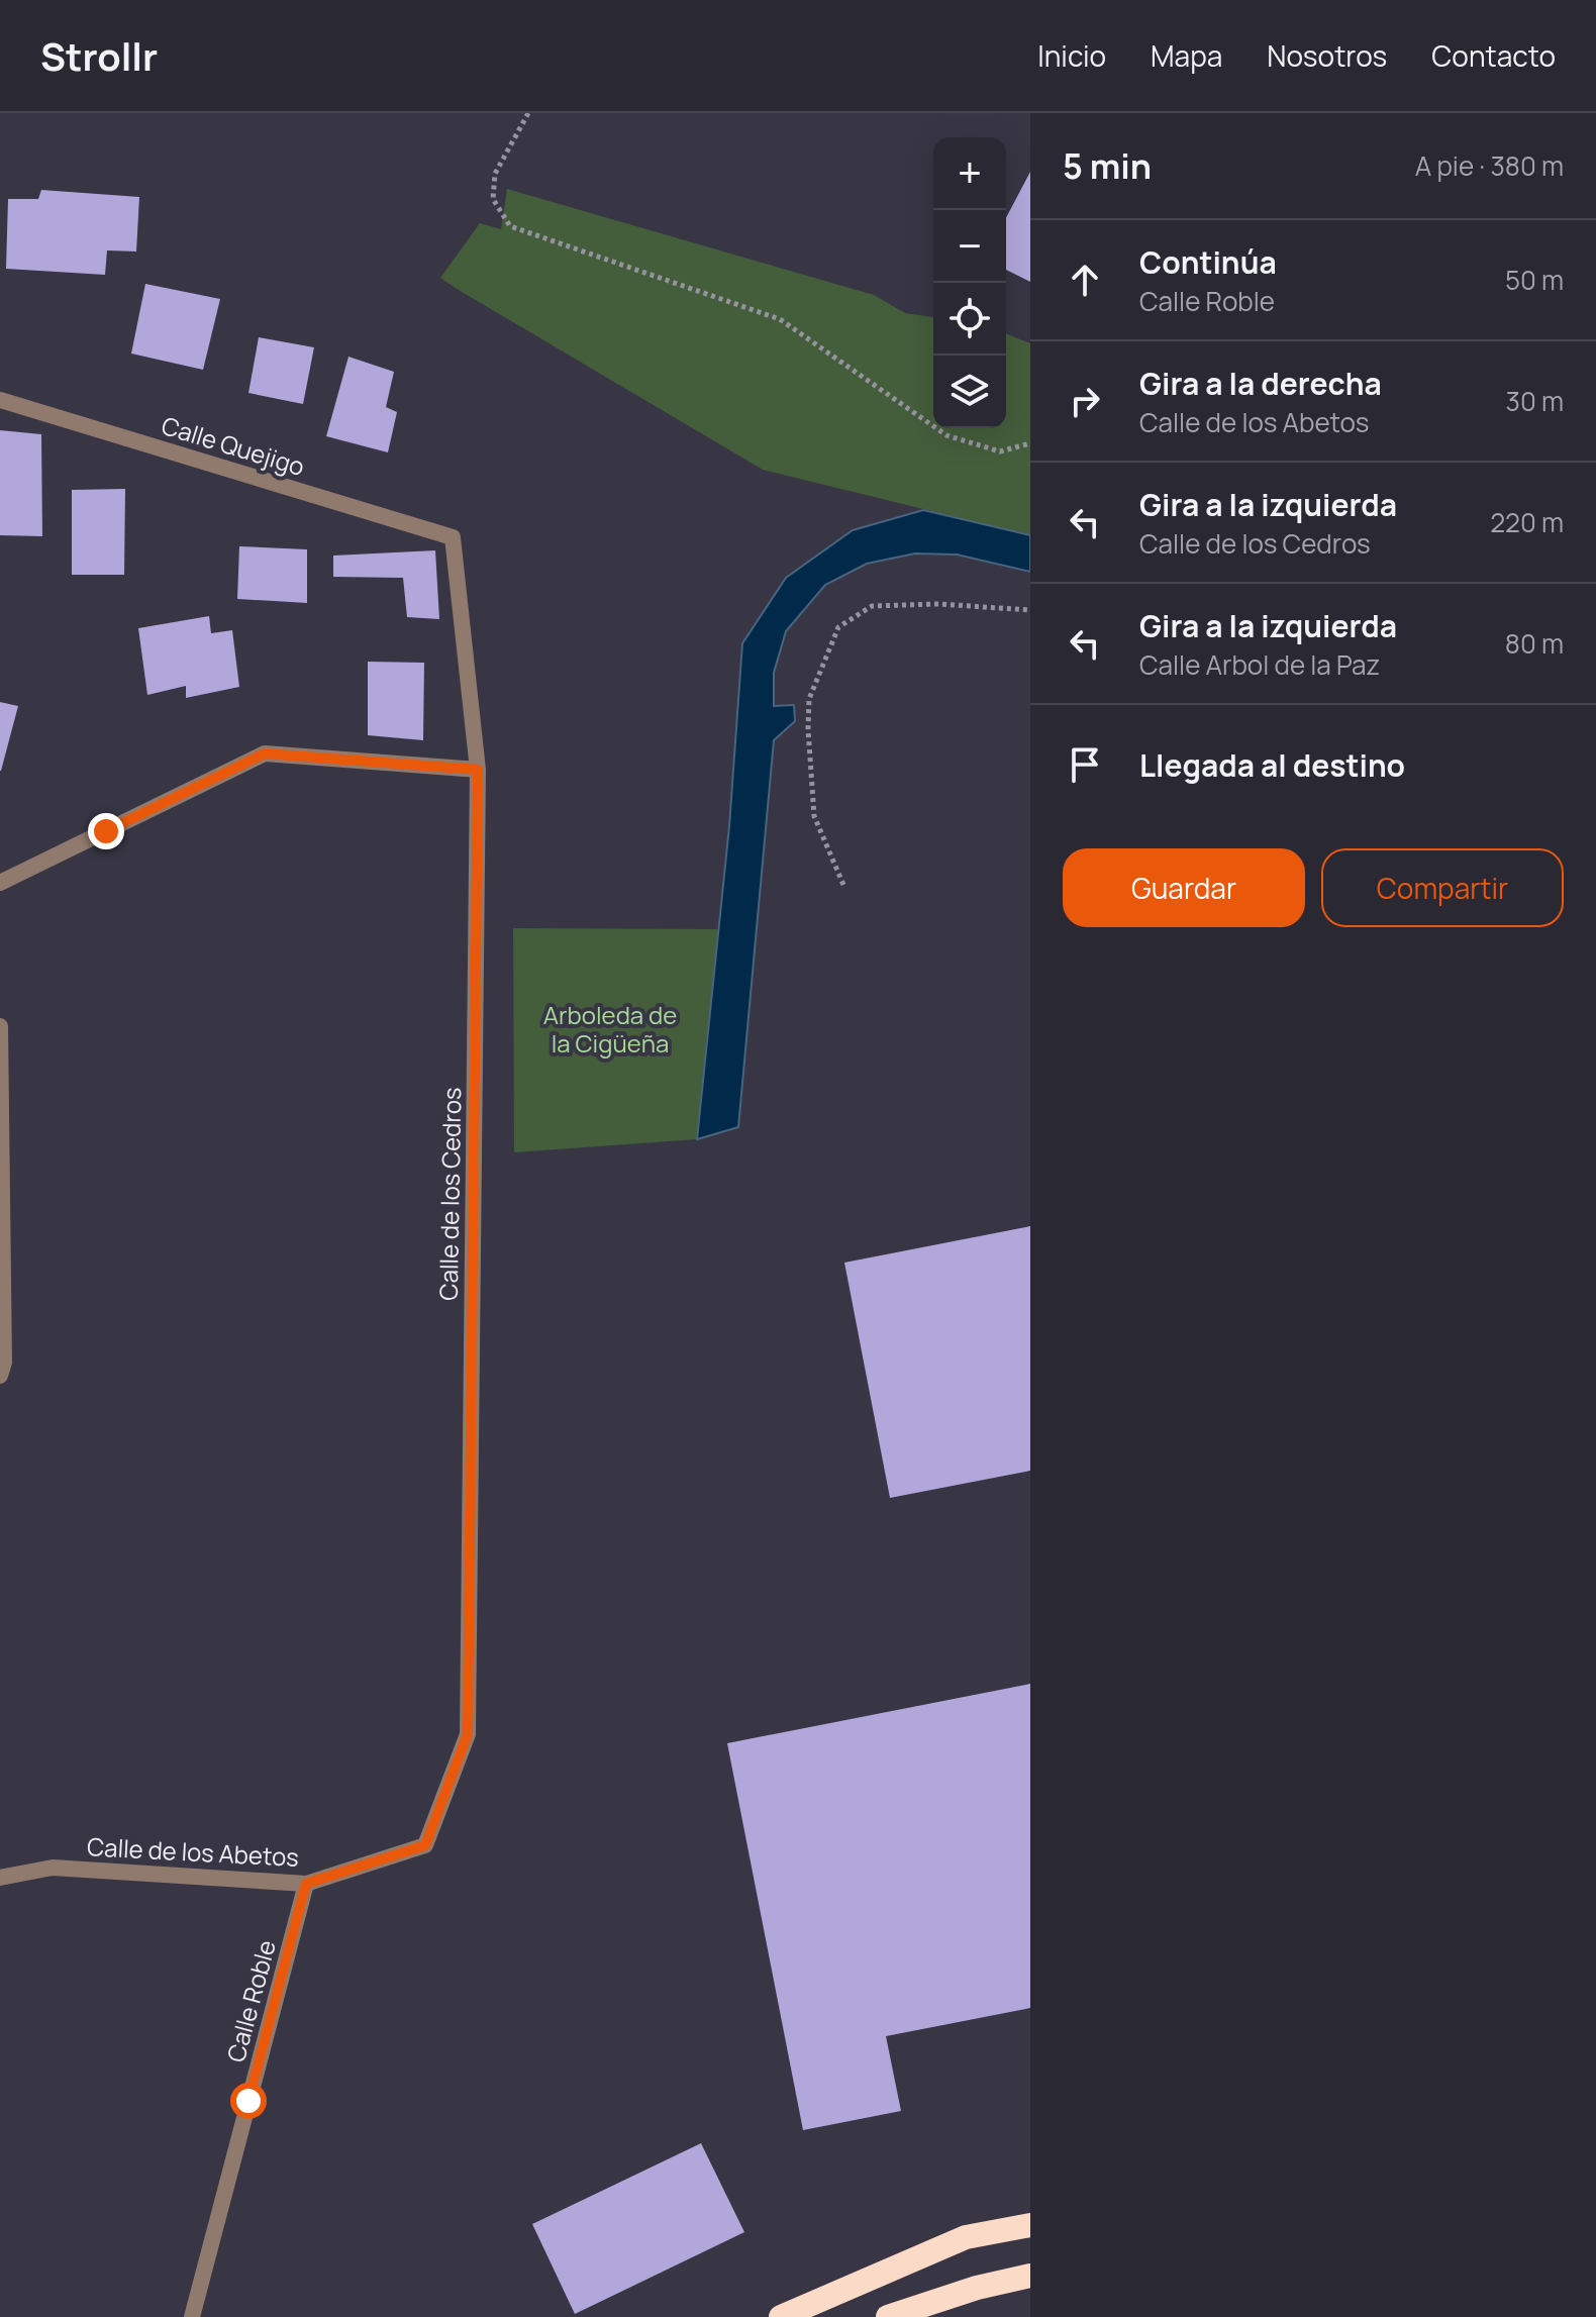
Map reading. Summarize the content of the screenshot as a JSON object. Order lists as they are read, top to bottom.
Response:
{
  "streets": {
    "street": [
      "Calle Quejigo",
      "Calle de los Cedros",
      "Calle de los Abetos",
      "Calle Roble"
    ]
  },
  "crossings": [
    ["Calle Quejigo", "Calle de los Cedros"],
    ["Calle de los Cedros", "Calle de los Abetos"],
    ["Calle de los Abetos", "Calle Roble"]
  ],
  "parks": ["Arboleda de la Cigüeña"],
  "page": {
    "header": "Strollr",
    "nav": [
      "Inicio",
      "Mapa",
      "Nosotros",
      "Contacto"
    ],
    "heading": ["5 min", "A pie · 380 m"],
    "map_buttons": ["+", "−"],
    "list": [
      ["Continúa", "Calle Roble", "50 m"],
      ["Gira a la derecha", "Calle de los Abetos", "30 m"],
      ["Gira a la izquierda", "Calle de los Cedros", "220 m"],
      ["Gira a la izquierda", "Calle Arbol de la Paz", "80 m"],
      "Llegada al destino"
    ],
    "buttons": ["Guardar", "Compartir"]
  }
}
